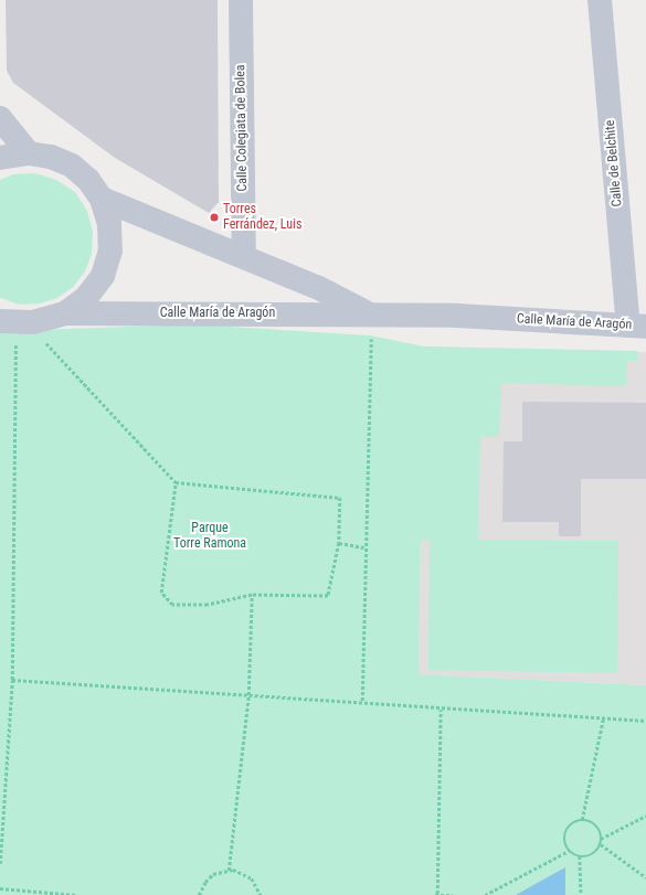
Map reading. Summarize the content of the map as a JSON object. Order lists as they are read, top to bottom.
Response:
{
  "streets": {
    "street": ["Calle Colegiata de Bolea", "Calle de Belchite", "Calle María de Aragón"]
  },
  "crossings": [
    ["Calle Colegiata de Bolea", "Calle María de Aragón"],
    ["Calle de Belchite", "Calle María de Aragón"]
  ],
  "parks": ["Parque Torre Ramona"],
  "places": ["Torres Ferrández, Luis"]
}
